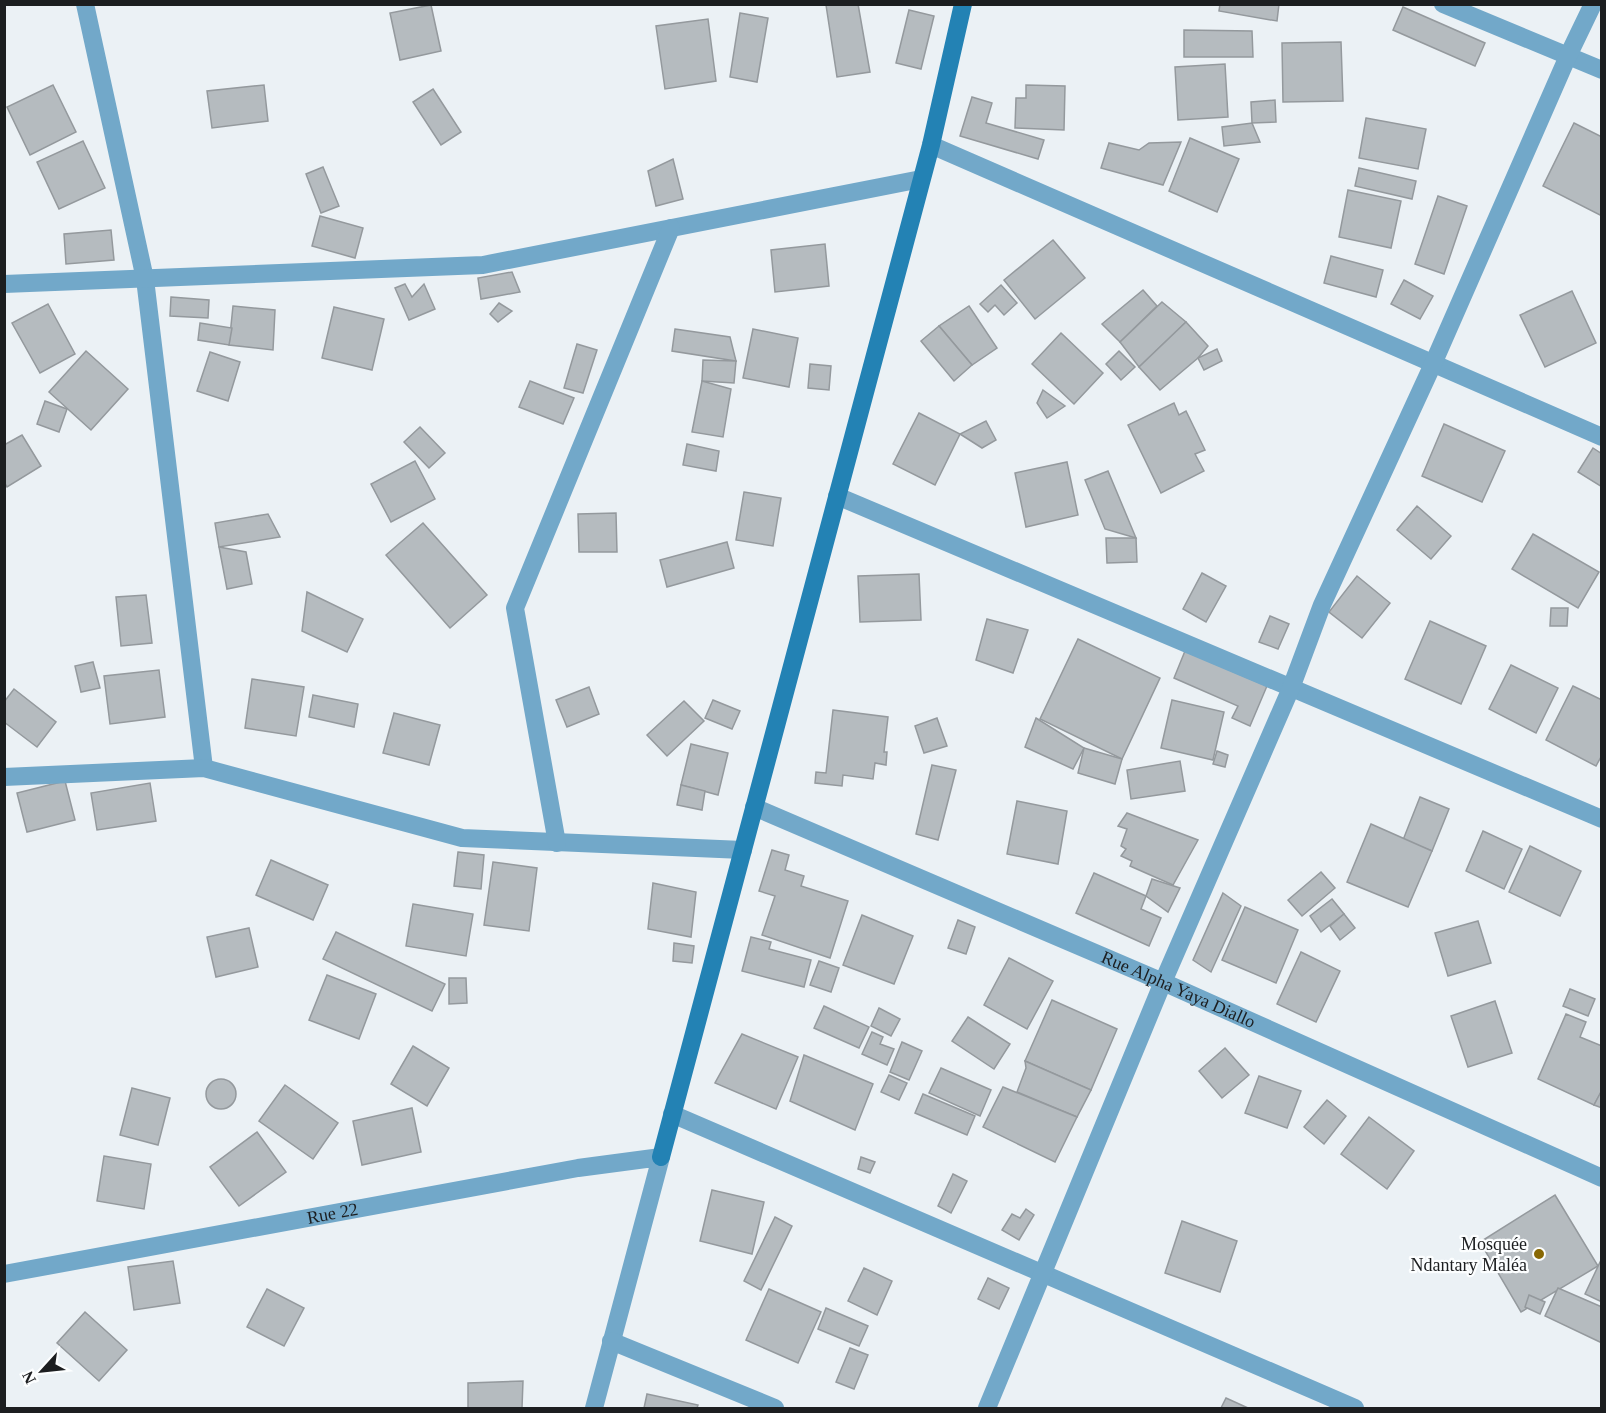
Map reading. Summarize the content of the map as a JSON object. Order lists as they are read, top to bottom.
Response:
{
  "streets": {
    "street": ["Rue Alpha Yaya Diallo", "Rue 22"]
  },
  "places": ["Mosquée Ndantary Maléa"],
  "north": "bottom left"
}
